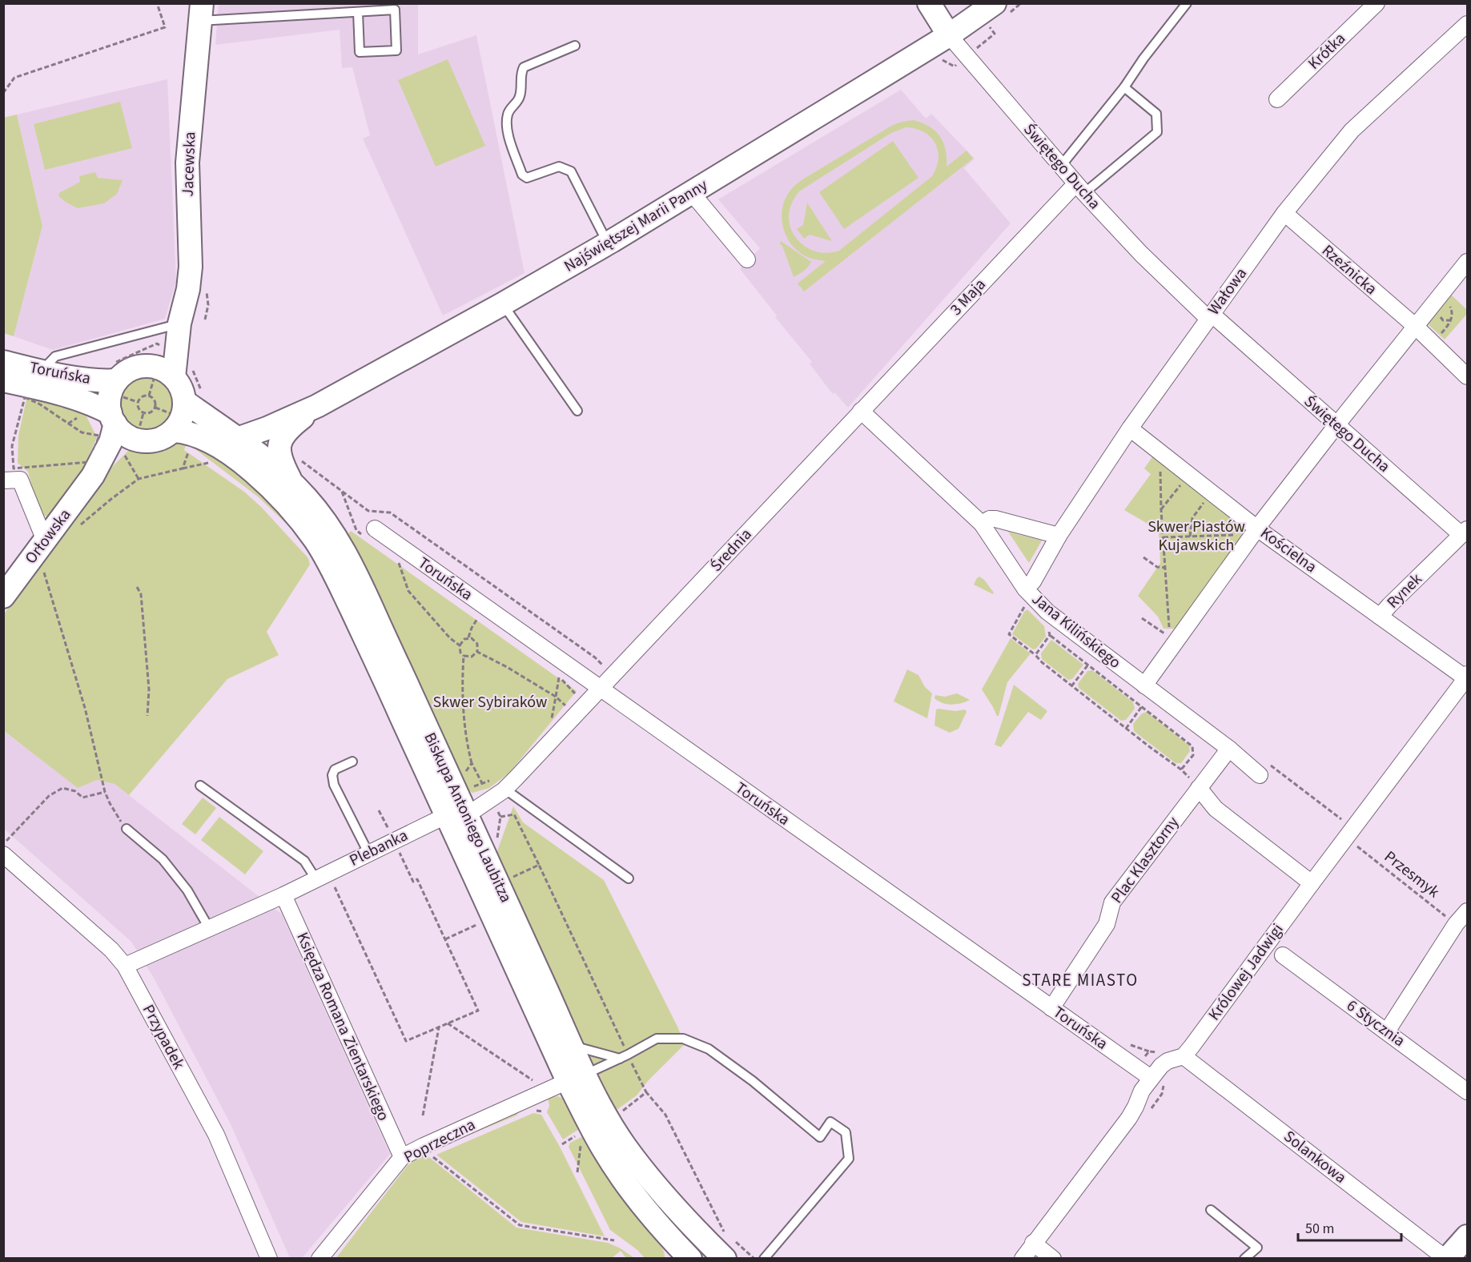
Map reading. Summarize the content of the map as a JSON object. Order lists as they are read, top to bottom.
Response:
{
  "streets": {
    "main road": [
      "Jacewska",
      "Świętego Ducha",
      "Najświętszej Marii Panny",
      "Toruńska",
      "Orłowska",
      "Biskupa Antoniego Laubitza"
    ],
    "street": [
      "Krótka",
      "Rzeźnicka",
      "Wałowa",
      "3 Maja",
      "Średnia",
      "Kościelna",
      "Rynek",
      "Jana Kilińskiego",
      "Plebanka",
      "Plac Klasztorny",
      "Królowej Jadwigi",
      "6 Stycznia",
      "Księdza Romana Zientarskiego",
      "Przypadek",
      "Poprzeczna",
      "Solankowa"
    ],
    "path": ["Przesmyk"]
  },
  "crossings": [
    ["Świętego Ducha", "Najświętszej Marii Panny"],
    ["Świętego Ducha", "Wałowa"],
    ["Świętego Ducha", "3 Maja"],
    ["Świętego Ducha", "Rynek"],
    ["Najświętszej Marii Panny", "Biskupa Antoniego Laubitza"],
    ["Rzeźnicka", "Wałowa"],
    ["Wałowa", "Kościelna"],
    ["Wałowa", "Jana Kilińskiego"],
    ["3 Maja", "Średnia"],
    ["3 Maja", "Jana Kilińskiego"],
    ["Toruńska", "Orłowska"],
    ["Toruńska", "Średnia"],
    ["Toruńska", "Plebanka"],
    ["Toruńska", "Plac Klasztorny"],
    ["Średnia", "Jana Kilińskiego"],
    ["Średnia", "Plebanka"],
    ["Kościelna", "Rynek"],
    ["Rynek", "Królowej Jadwigi"],
    ["Biskupa Antoniego Laubitza", "Plebanka"],
    ["Biskupa Antoniego Laubitza", "Poprzeczna"],
    ["Plebanka", "Księdza Romana Zientarskiego"],
    ["Plebanka", "Przypadek"],
    ["Przesmyk", "Królowej Jadwigi"],
    ["Królowej Jadwigi", "Solankowa"],
    ["Księdza Romana Zientarskiego", "Poprzeczna"]
  ],
  "districts": ["STARE MIASTO"],
  "parks": ["Skwer Piastów Kujawskich", "Skwer Sybiraków"],
  "scale_bar": "50 m"
}
